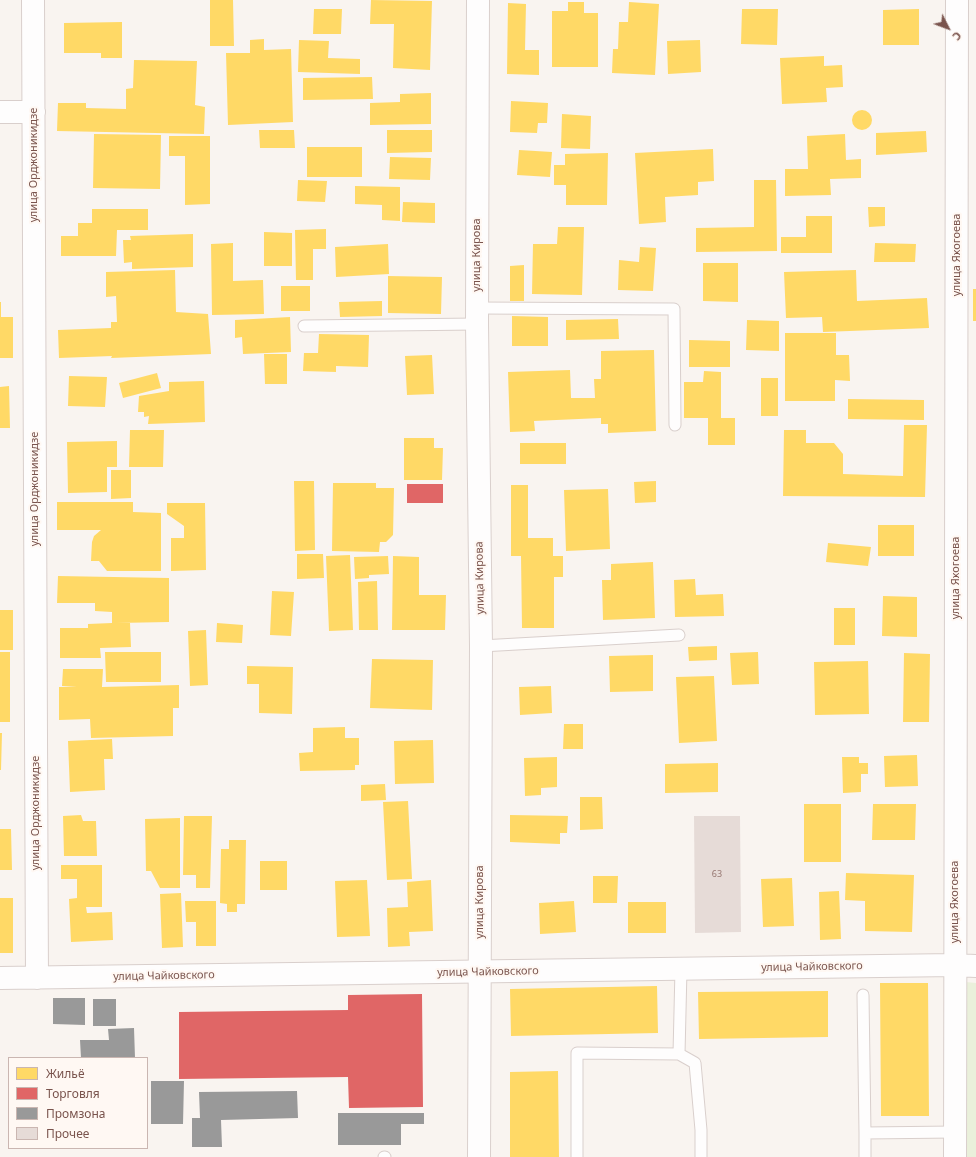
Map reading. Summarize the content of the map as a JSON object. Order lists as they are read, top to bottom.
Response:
{
  "streets": {
    "street": [
      "улица Орджоникидзе",
      "улица Кирова",
      "улица Яхогоева",
      "улица Чайковского"
    ]
  },
  "crossings": [
    ["улица Орджоникидзе", "улица Чайковского"],
    ["улица Кирова", "улица Чайковского"],
    ["улица Яхогоева", "улица Чайковского"]
  ],
  "house_numbers": ["63"],
  "legend": [
    "Жильё",
    "Торговля",
    "Промзона",
    "Прочее"
  ],
  "north": "bottom right"
}
